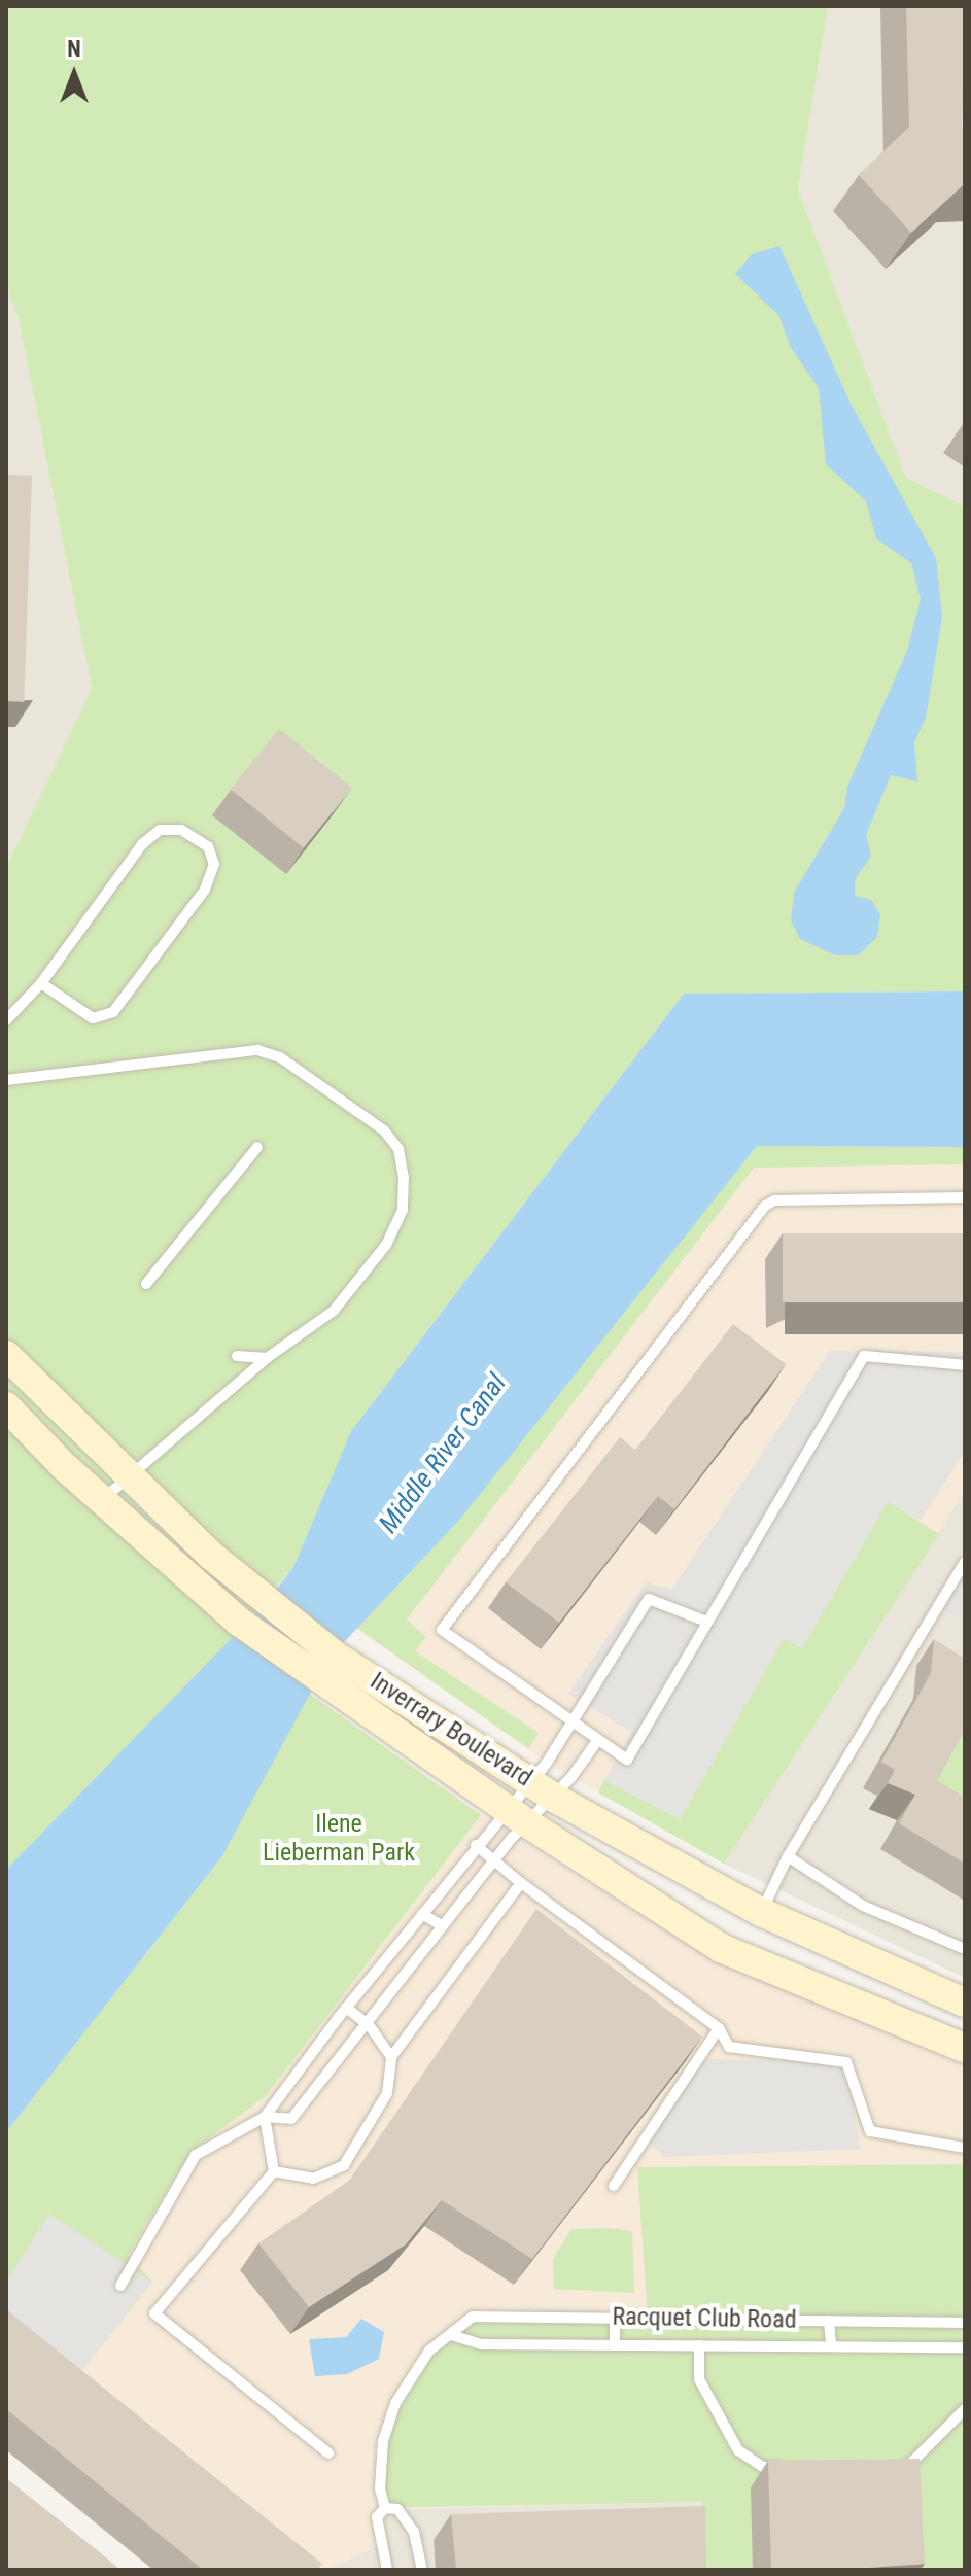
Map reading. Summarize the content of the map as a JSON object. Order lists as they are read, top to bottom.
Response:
{
  "streets": {
    "street": ["Inverrary Boulevard"],
    "lane": ["Racquet Club Road"]
  },
  "water": ["Middle River Canal"],
  "parks": ["Ilene Lieberman Park"],
  "north": "top"
}
